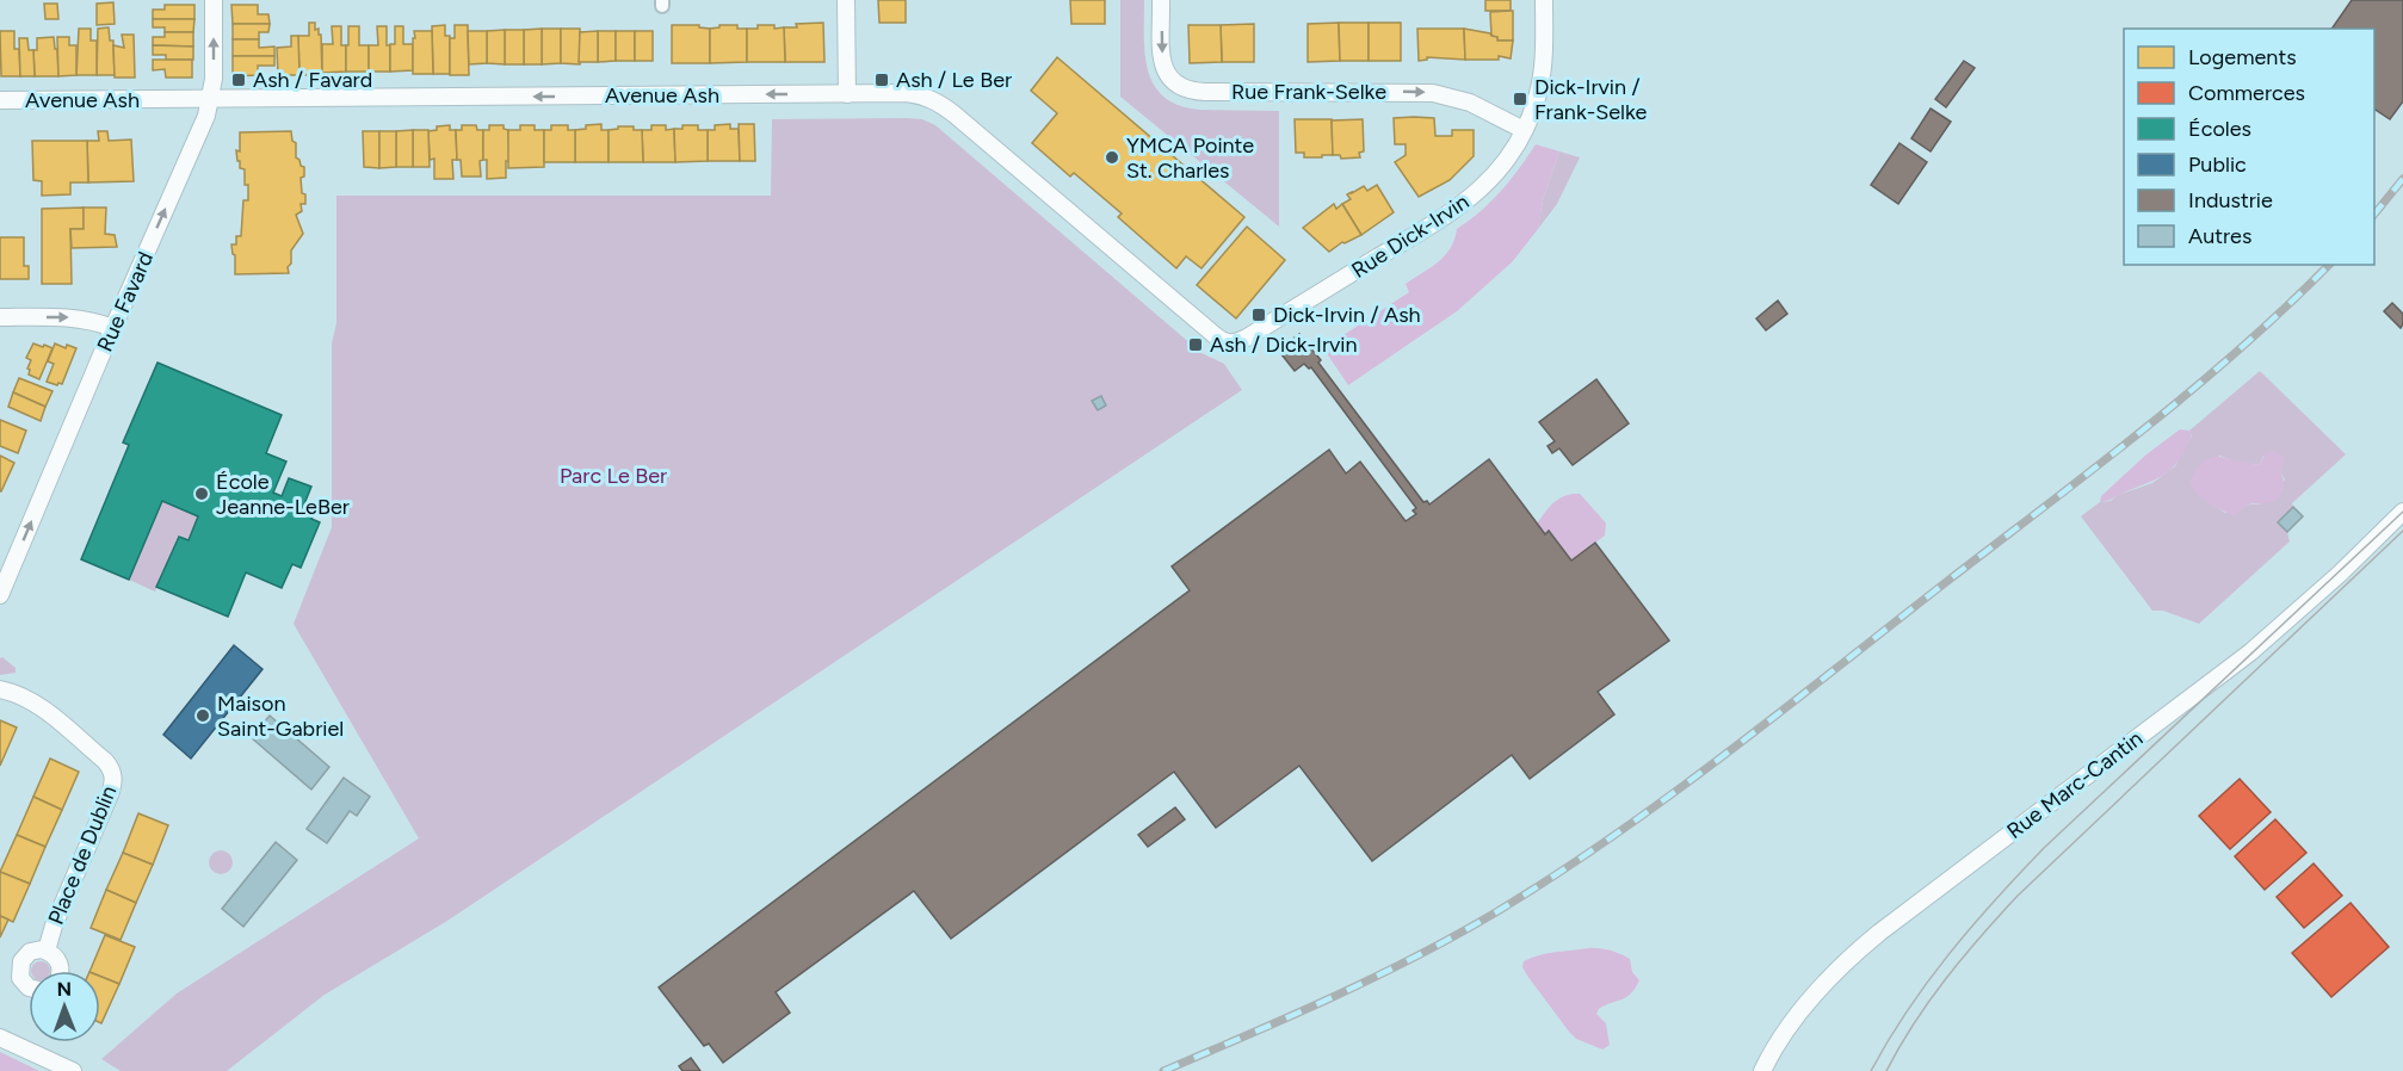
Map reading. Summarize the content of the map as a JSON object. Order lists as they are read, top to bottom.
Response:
{
  "streets": {
    "street": [
      "Rue Frank-Selke",
      "Avenue Ash",
      "Rue Dick-Irvin",
      "Rue Favard",
      "Rue Marc-Cantin",
      "Place de Dublin"
    ]
  },
  "crossings": [
    ["Rue Frank-Selke", "Rue Dick-Irvin"],
    ["Avenue Ash", "Rue Dick-Irvin"],
    ["Avenue Ash", "Rue Favard"]
  ],
  "one_way": ["Rue Frank-Selke", "Avenue Ash", "Rue Favard"],
  "parks": ["Parc Le Ber"],
  "places": {
    "transit": [
      "Ash / Favard",
      "Ash / Le Ber",
      "Dick-Irvin / Frank-Selke",
      "Dick-Irvin / Ash",
      "Ash / Dick-Irvin"
    ],
    "other": ["YMCA Pointe St. Charles", "École Jeanne-LeBer", "Maison Saint-Gabriel"]
  },
  "legend": [
    "Logements",
    "Commerces",
    "Écoles",
    "Public",
    "Industrie",
    "Autres"
  ],
  "north": "top"
}
